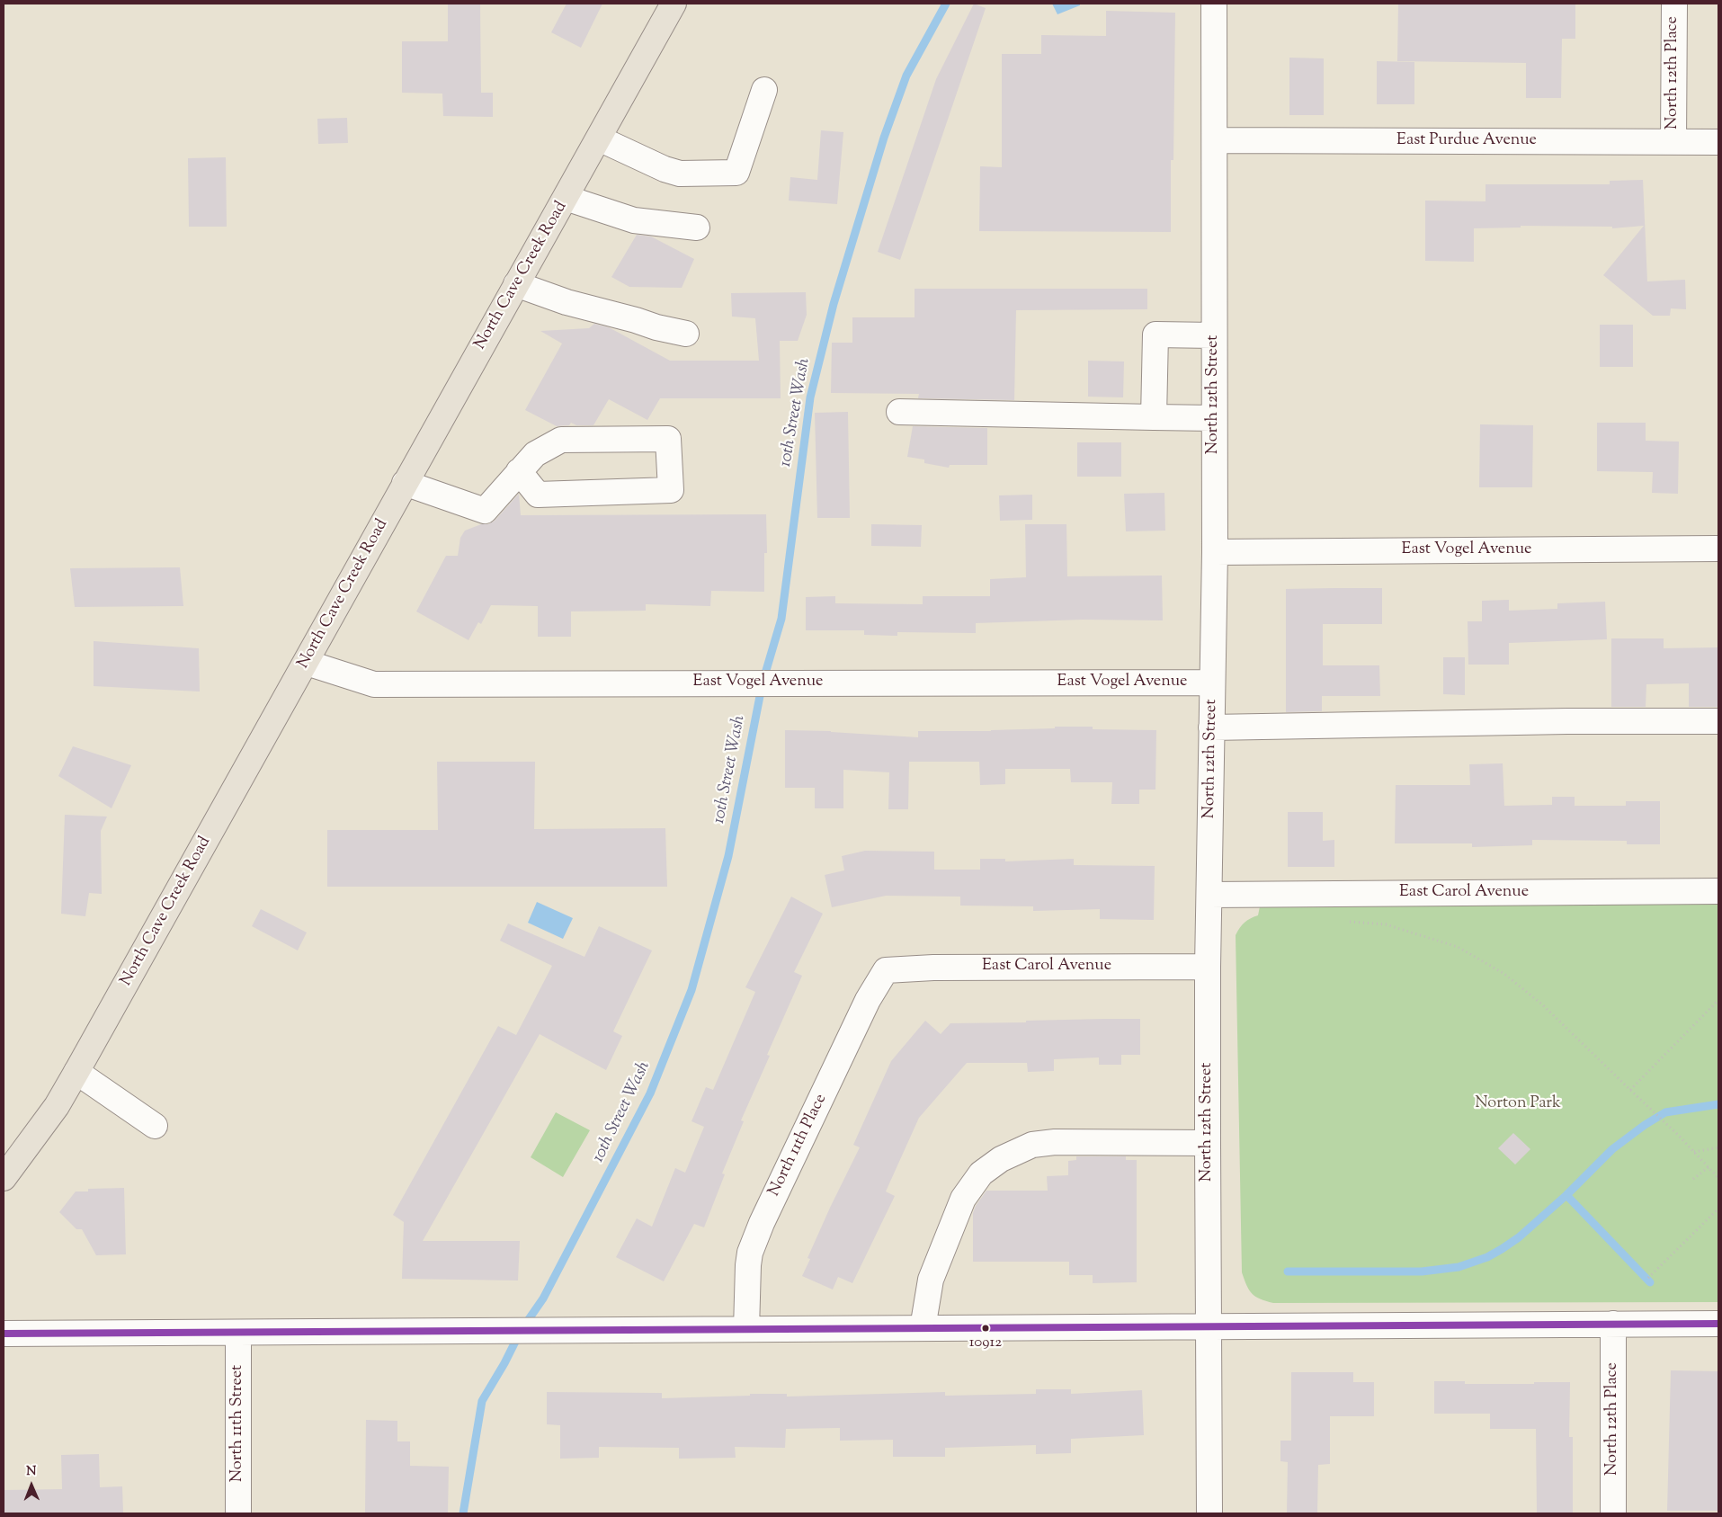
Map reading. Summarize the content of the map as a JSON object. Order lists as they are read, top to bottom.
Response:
{
  "streets": {
    "main road": ["North Cave Creek Road"],
    "street": [
      "North 12th Place",
      "East Purdue Avenue",
      "North 12th Street",
      "East Vogel Avenue",
      "East Carol Avenue",
      "North 11th Place",
      "North 11th Street"
    ]
  },
  "crossings": [
    ["North 12th Place", "East Purdue Avenue"],
    ["East Purdue Avenue", "North 12th Street"],
    ["North Cave Creek Road", "East Vogel Avenue"],
    ["North 12th Street", "East Vogel Avenue"],
    ["North 12th Street", "East Carol Avenue"],
    ["East Carol Avenue", "North 11th Place"]
  ],
  "water": ["10th Street Wash"],
  "parks": ["Norton Park"],
  "places": ["10912"],
  "north": "top"
}
